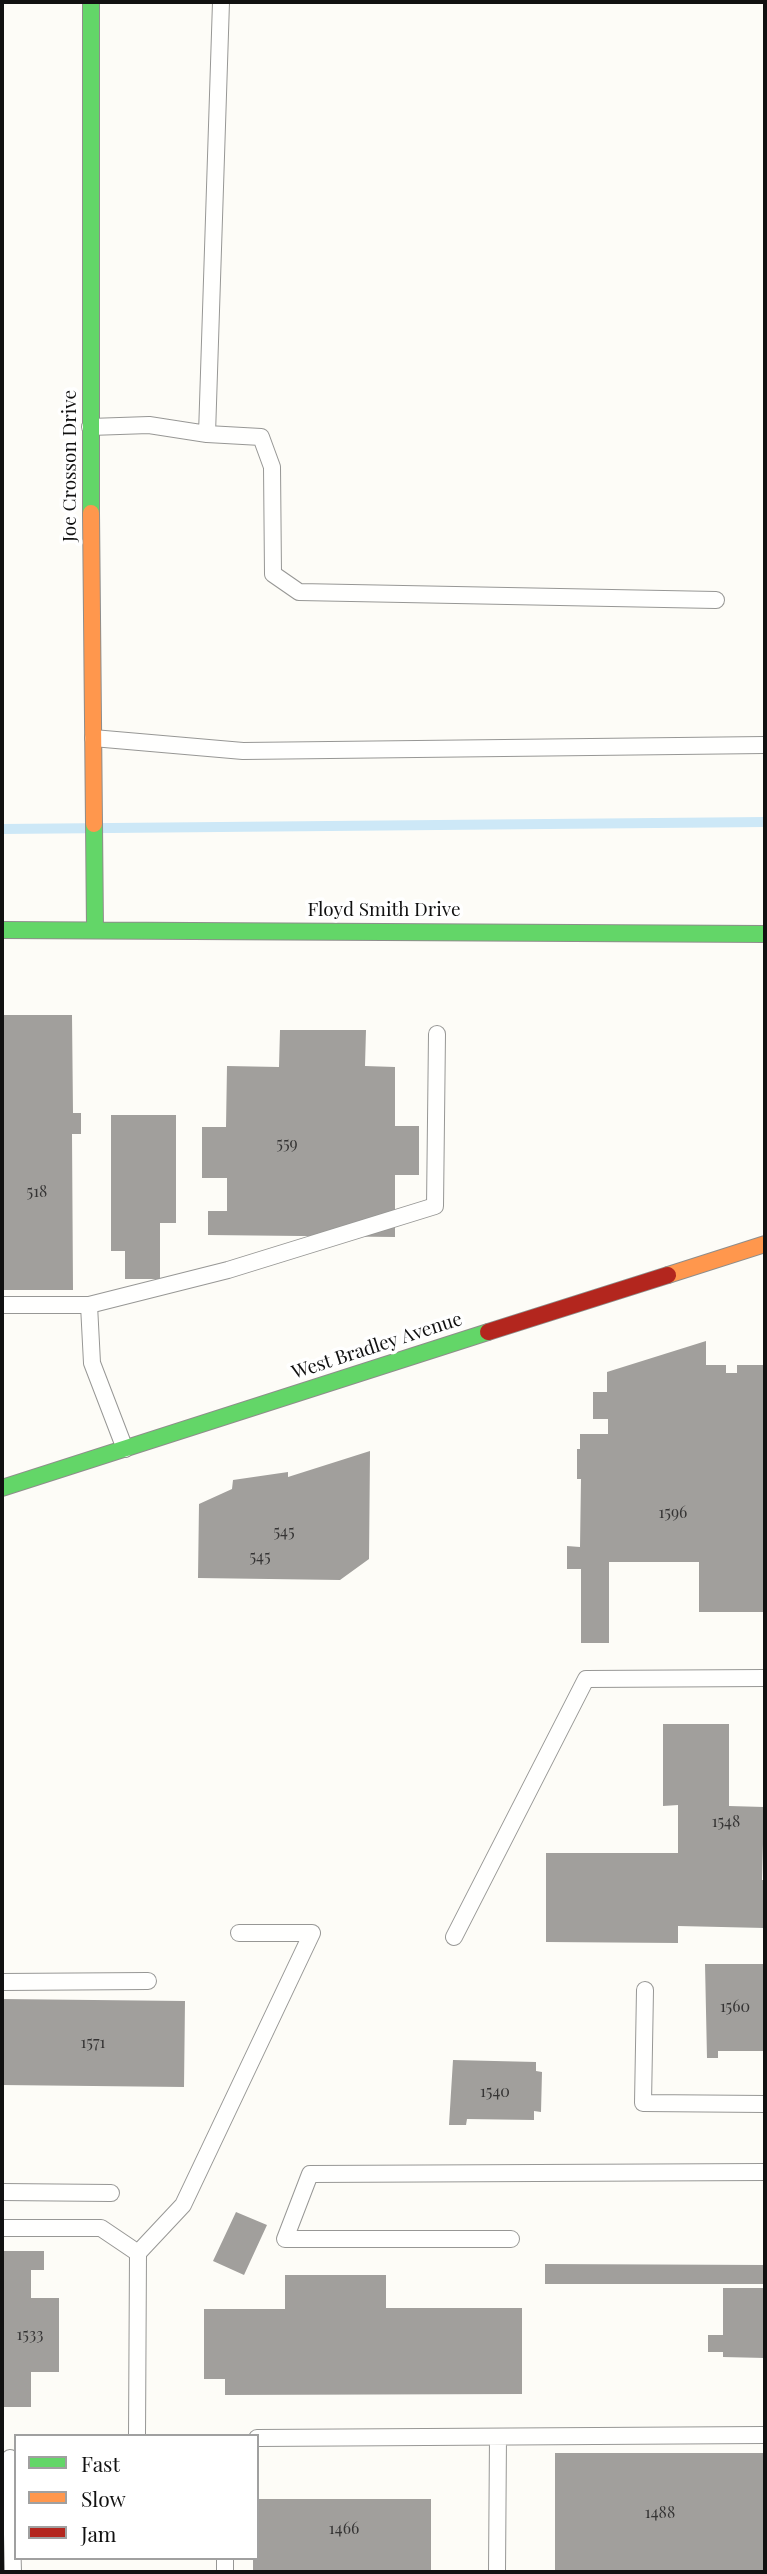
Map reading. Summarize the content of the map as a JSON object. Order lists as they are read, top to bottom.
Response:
{
  "streets": {
    "street": ["Joe Crosson Drive", "Floyd Smith Drive", "West Bradley Avenue"]
  },
  "crossings": [
    ["Joe Crosson Drive", "Floyd Smith Drive"]
  ],
  "house_numbers": [
    "559",
    "518",
    "1596",
    "545",
    "545",
    "1548",
    "1560",
    "1571",
    "1540",
    "1533",
    "1488",
    "1466"
  ],
  "legend": ["Fast", "Slow", "Jam"]
}
